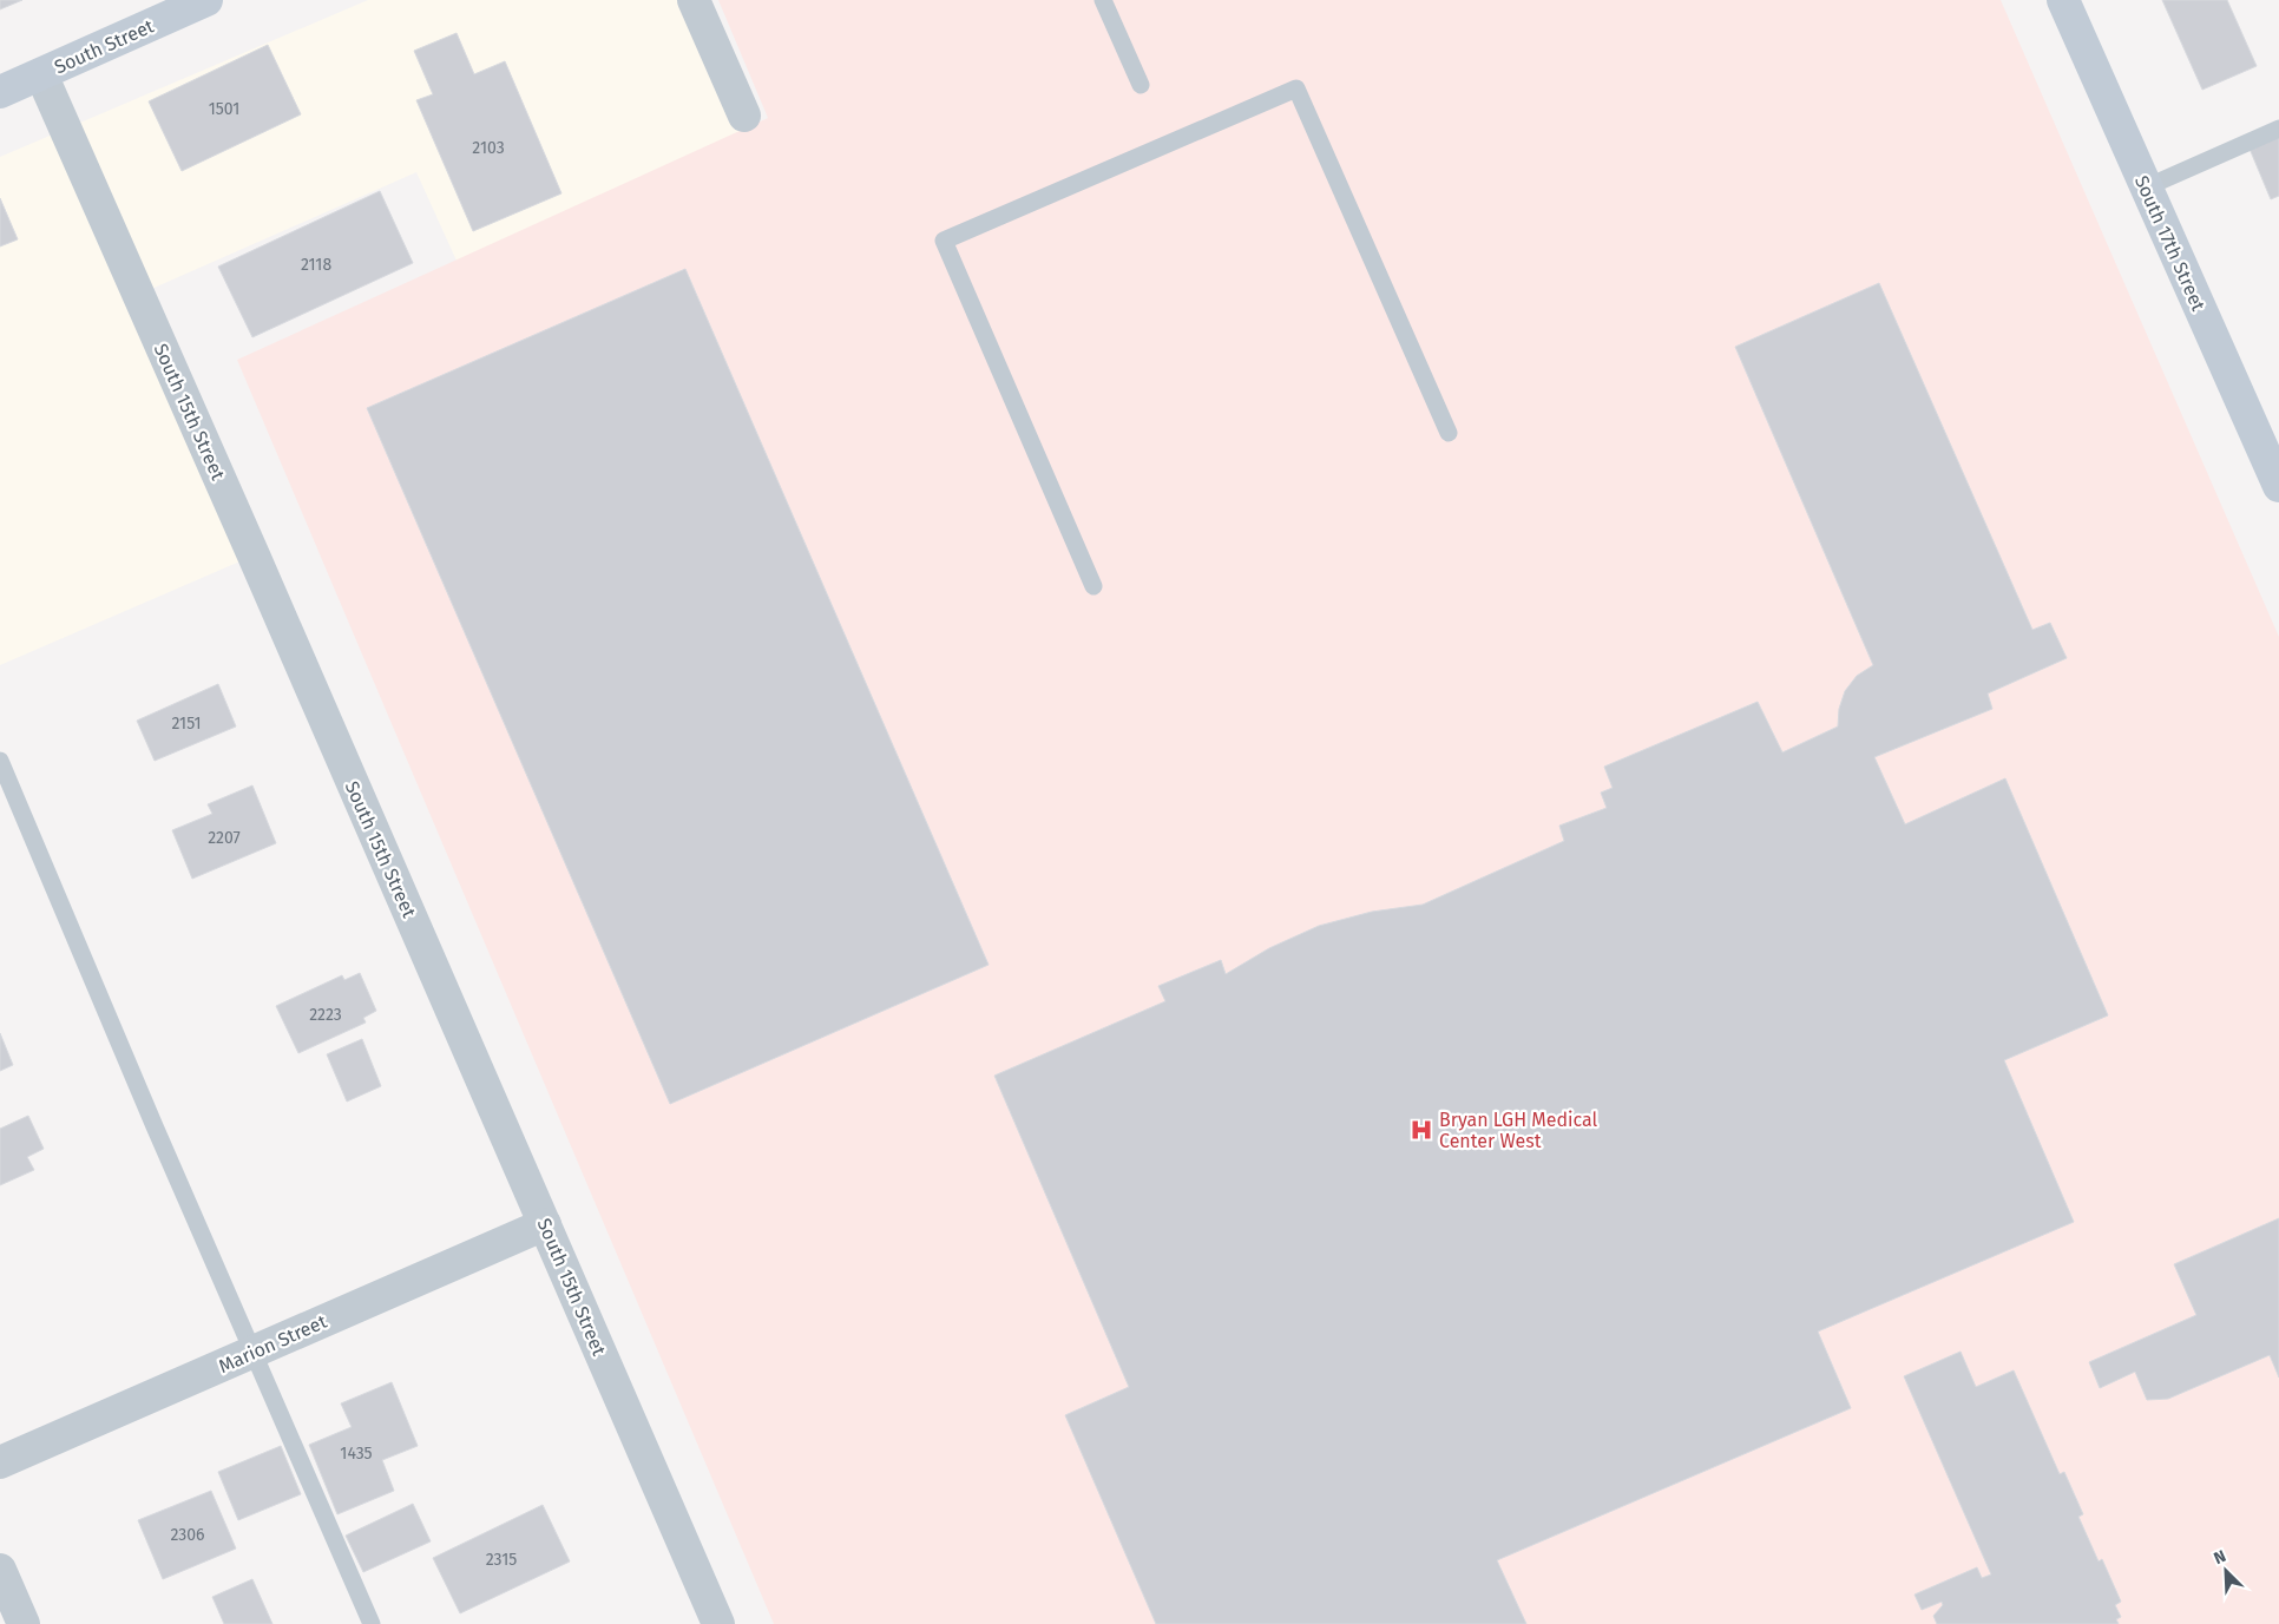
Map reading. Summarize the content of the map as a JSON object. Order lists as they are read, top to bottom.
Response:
{
  "streets": {
    "main road": ["South Street", "South 17th Street"],
    "street": ["South 15th Street", "Marion Street"]
  },
  "crossings": [
    ["South Street", "South 15th Street"],
    ["South 15th Street", "Marion Street"]
  ],
  "places": {
    "hospital": ["Bryan LGH Medical Center West"]
  },
  "house_numbers": [
    "1501",
    "2103",
    "2118",
    "2151",
    "2207",
    "2223",
    "1435",
    "2306",
    "2315"
  ],
  "north": "top left"
}
